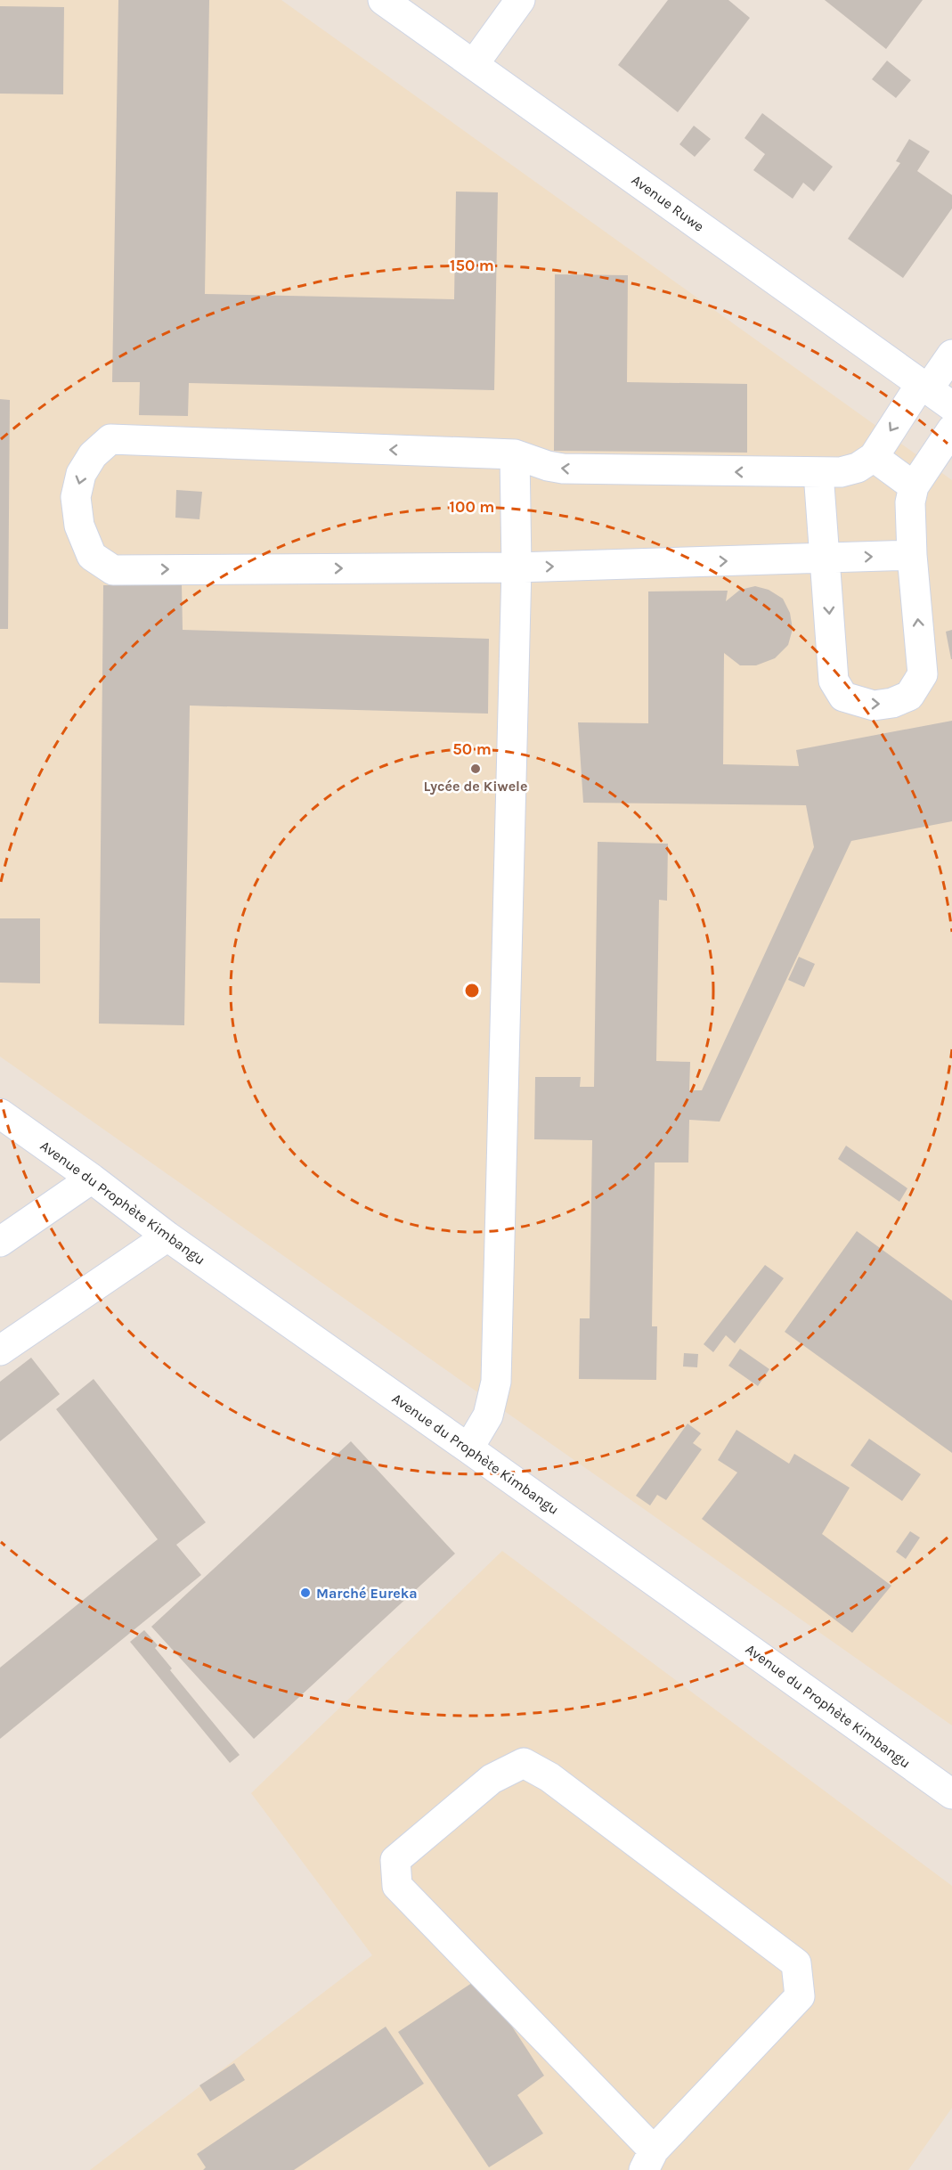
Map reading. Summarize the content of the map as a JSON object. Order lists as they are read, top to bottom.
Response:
{
  "streets": {
    "street": ["Avenue Ruwe", "Avenue du Prophète Kimbangu"]
  },
  "places": ["Lycée de Kiwele", "Marché Eureka"],
  "rings": ["150 m", "100 m", "50 m"]
}
